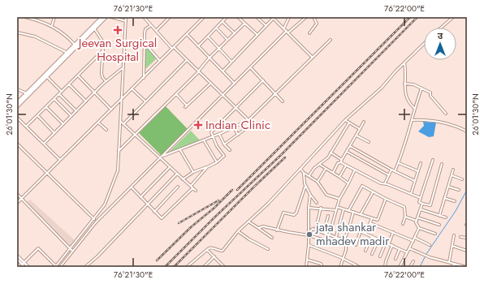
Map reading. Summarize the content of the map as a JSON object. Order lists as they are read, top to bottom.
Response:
{
  "places": {
    "health": ["Jeevan Surgical Hospital", "Indian Clinic"],
    "other": ["jata shankar mhadev madir"]
  },
  "north": "top",
  "coordinates": ["76°21'30\"E", "76°22'00\"E", "26°01'30\"N"]
}
